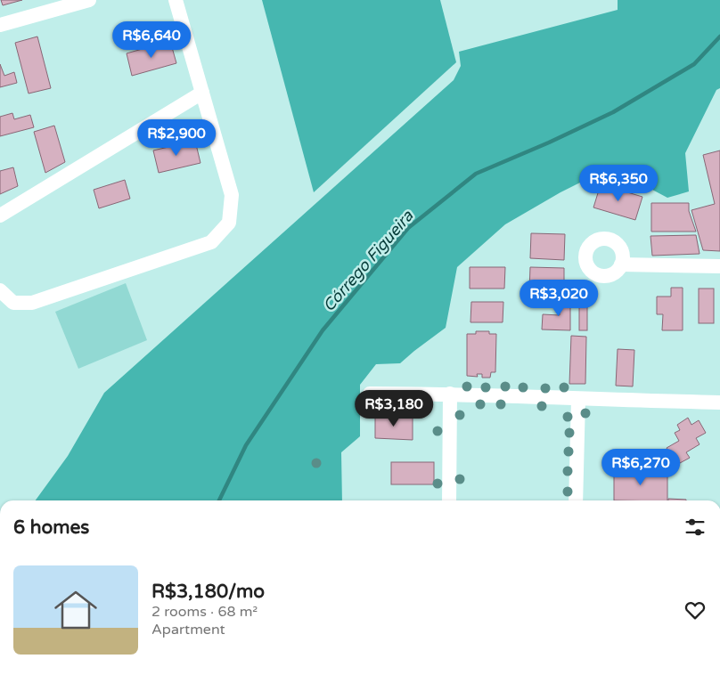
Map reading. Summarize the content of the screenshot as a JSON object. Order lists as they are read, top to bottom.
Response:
{
  "water": ["Córrego Figueira"],
  "page": {
    "price": [
      "R$6,640",
      "R$2,900",
      "R$6,350",
      "R$3,020",
      "R$3,180",
      "R$6,270"
    ],
    "heading": "6 homes",
    "list": [
      {
        "name": "R$3,180/mo",
        "note": "2 rooms · 68 m² · Apartment"
      }
    ]
  }
}
